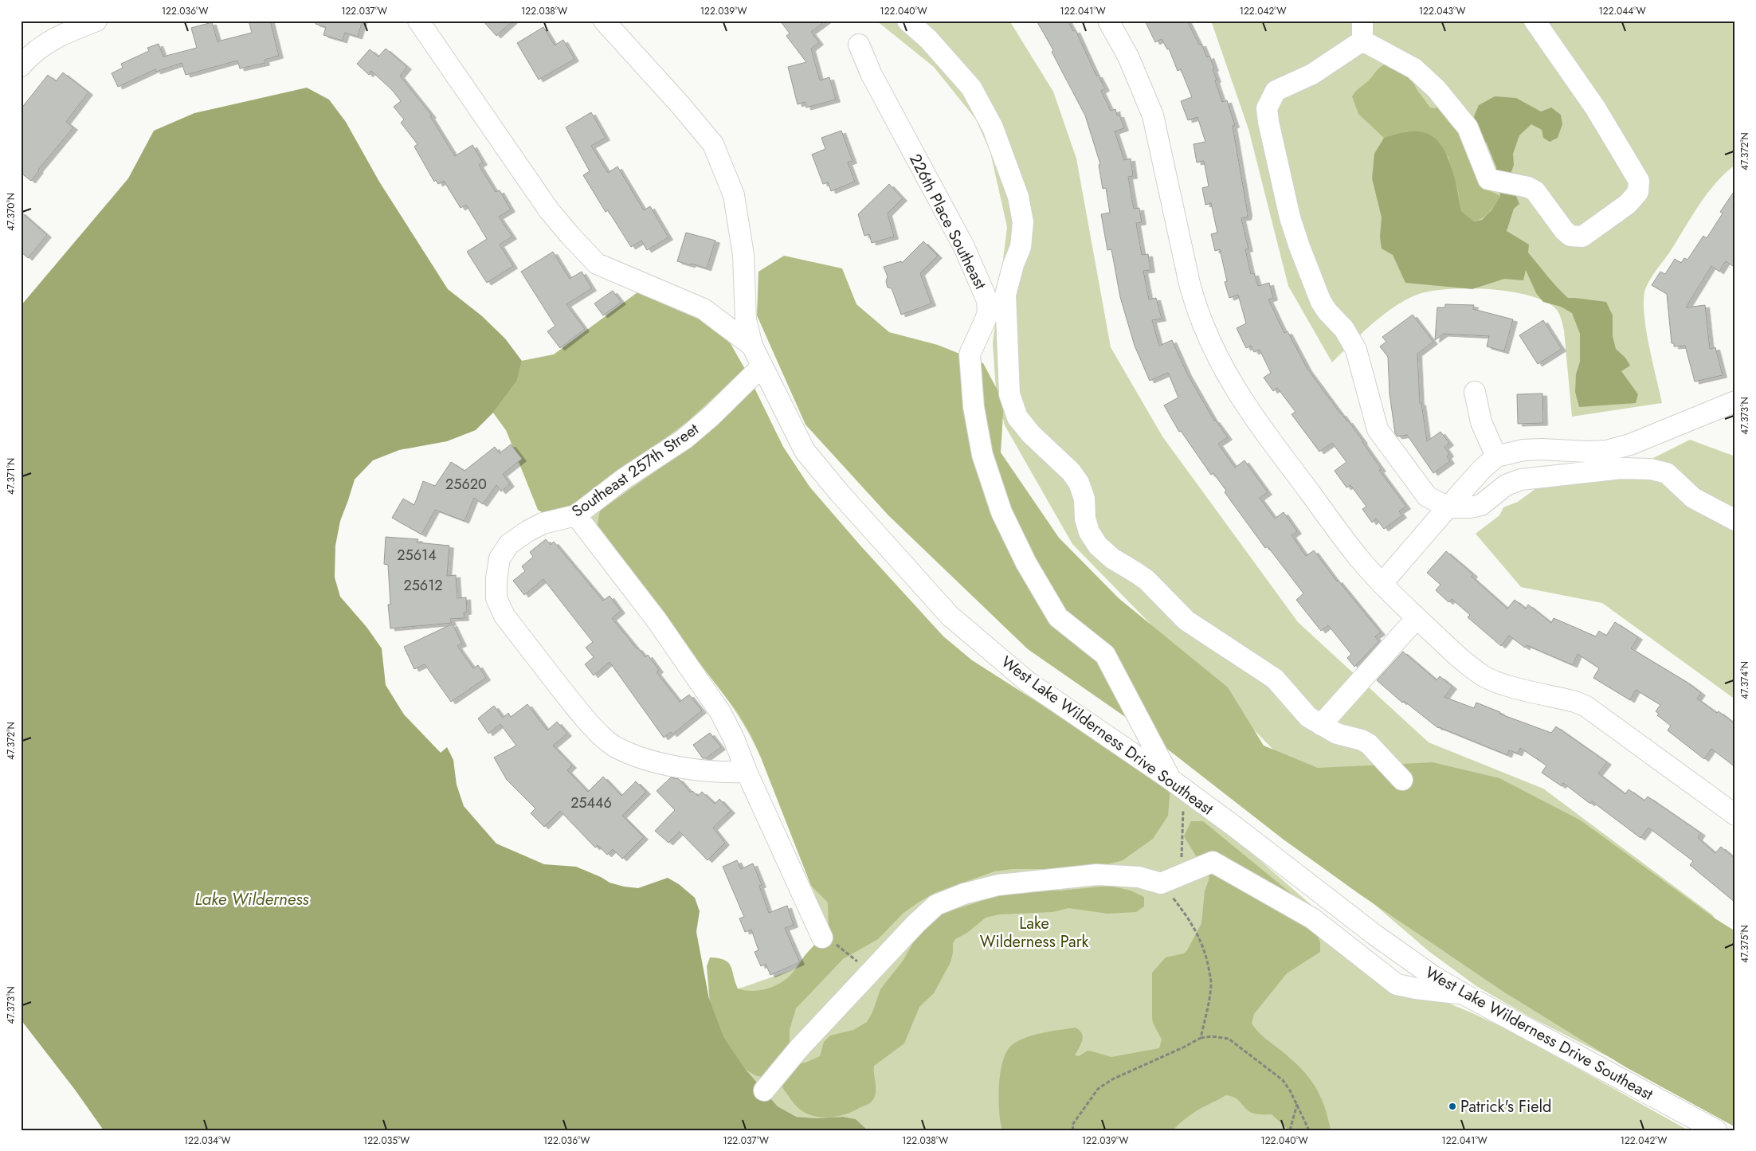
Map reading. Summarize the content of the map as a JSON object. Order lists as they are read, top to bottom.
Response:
{
  "streets": {
    "street": ["226th Place Southeast", "Southeast 257th Street", "West Lake Wilderness Drive Southeast"]
  },
  "crossings": [
    ["226th Place Southeast", "West Lake Wilderness Drive Southeast"],
    ["Southeast 257th Street", "West Lake Wilderness Drive Southeast"]
  ],
  "water": ["Lake Wilderness"],
  "parks": ["Lake Wilderness Park"],
  "places": ["Patrick's Field"],
  "house_numbers": [
    "25620",
    "25614",
    "25612",
    "25446"
  ],
  "coordinates": [
    "122.036°W",
    "122.037°W",
    "122.038°W",
    "122.039°W",
    "122.040°W",
    "122.041°W",
    "122.042°W",
    "122.043°W",
    "122.044°W",
    "47.372°N",
    "47.370°N",
    "47.373°N",
    "47.371°N",
    "47.374°N",
    "47.375°N",
    "122.034°W",
    "122.035°W"
  ]
}
